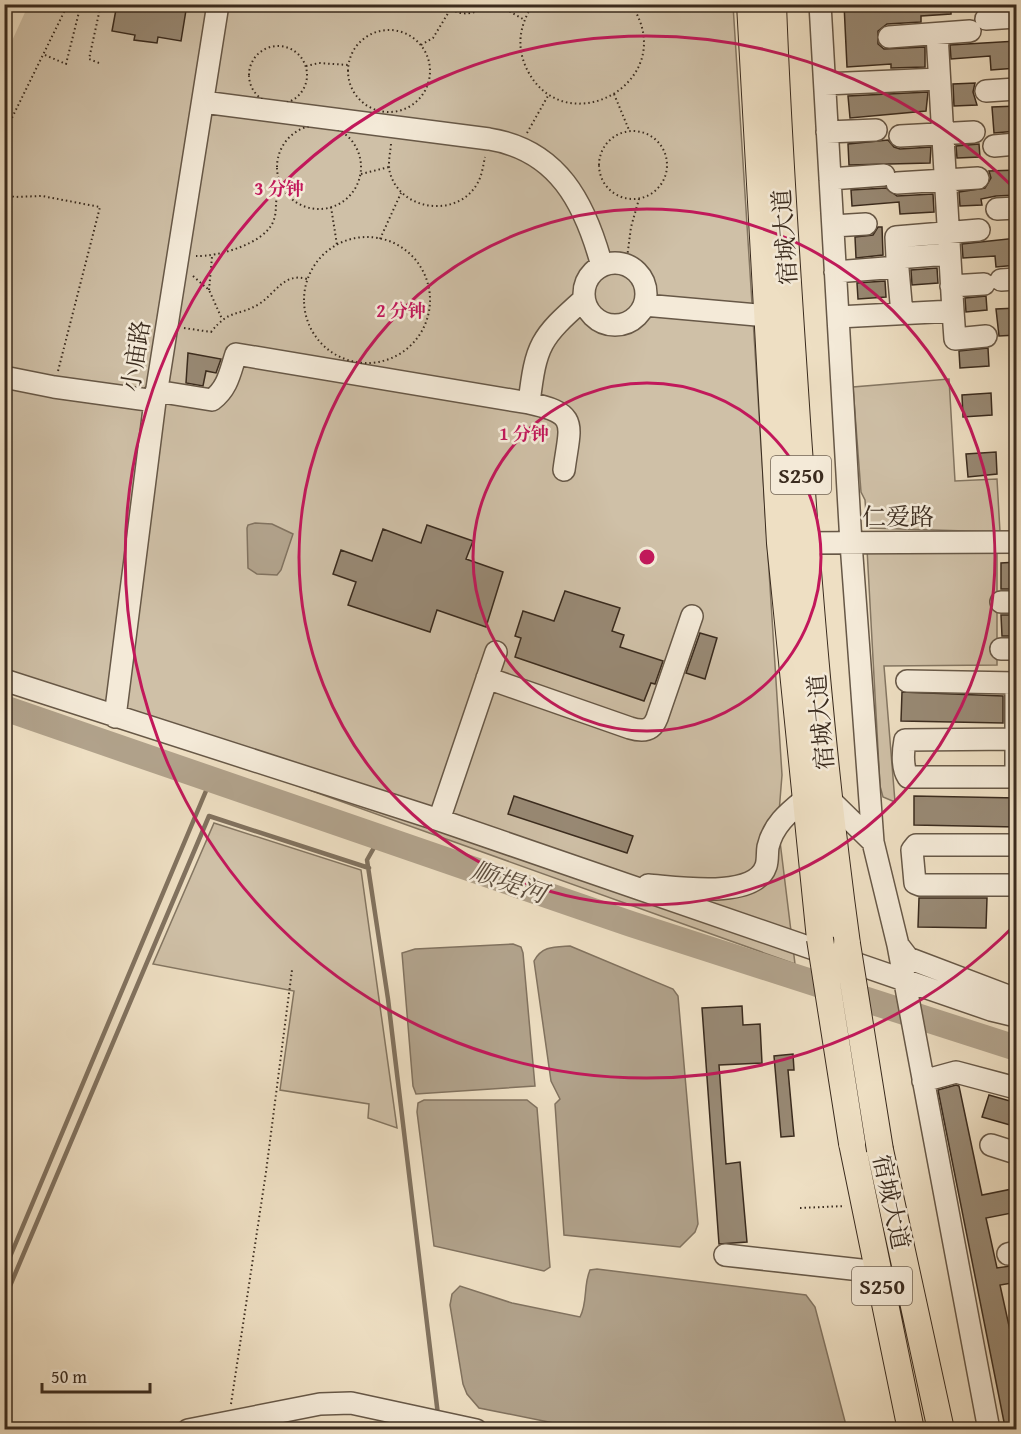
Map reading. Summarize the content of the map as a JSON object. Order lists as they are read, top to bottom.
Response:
{
  "streets": {
    "main road": ["宿城大道", "S250"],
    "street": ["小庙路", "仁爱路"]
  },
  "crossings": [
    ["宿城大道", "仁爱路"]
  ],
  "water": ["顺堤河"],
  "scale_bar": "50 m",
  "rings": ["3 分钟", "2 分钟", "1 分钟"]
}
